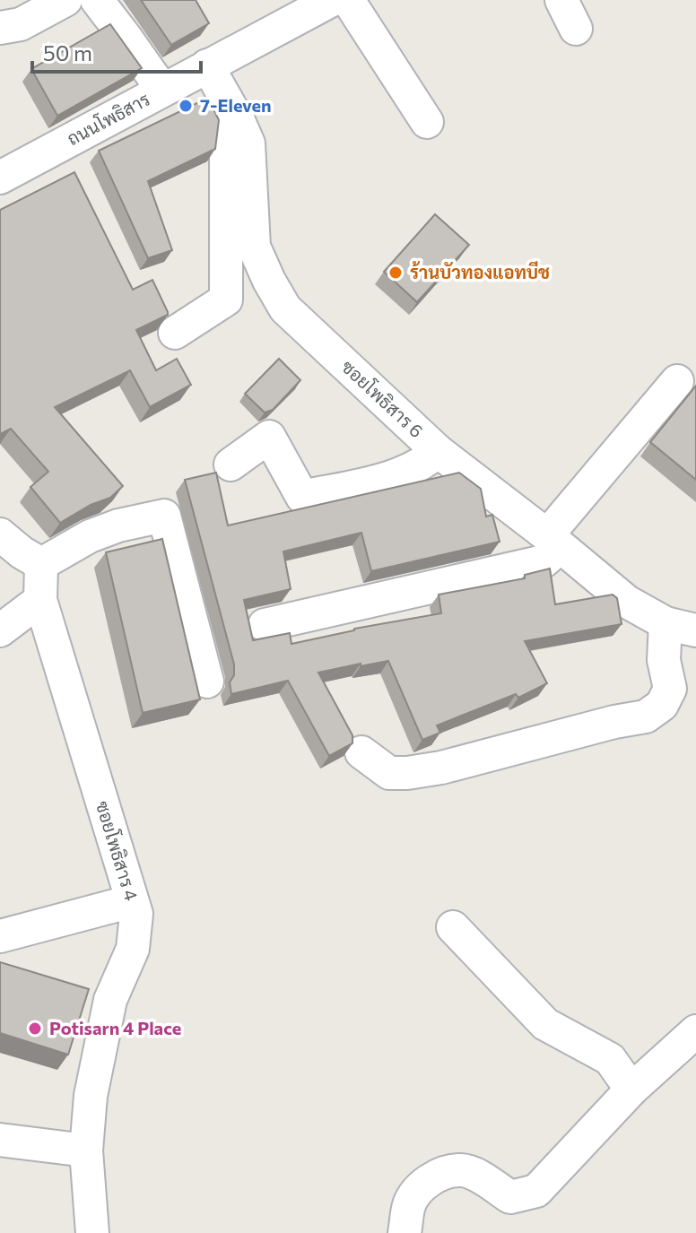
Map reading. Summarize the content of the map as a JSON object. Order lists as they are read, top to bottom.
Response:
{
  "streets": {
    "street": ["ถนนโพธิสาร", "ซอยโพธิสาร 6", "ซอยโพธิสาร 4"]
  },
  "crossings": [
    ["ถนนโพธิสาร", "ซอยโพธิสาร 6"]
  ],
  "places": ["7-Eleven", "ร้านบัวทองแอทบีช", "Potisarn 4 Place"],
  "scale_bar": "50 m"
}
